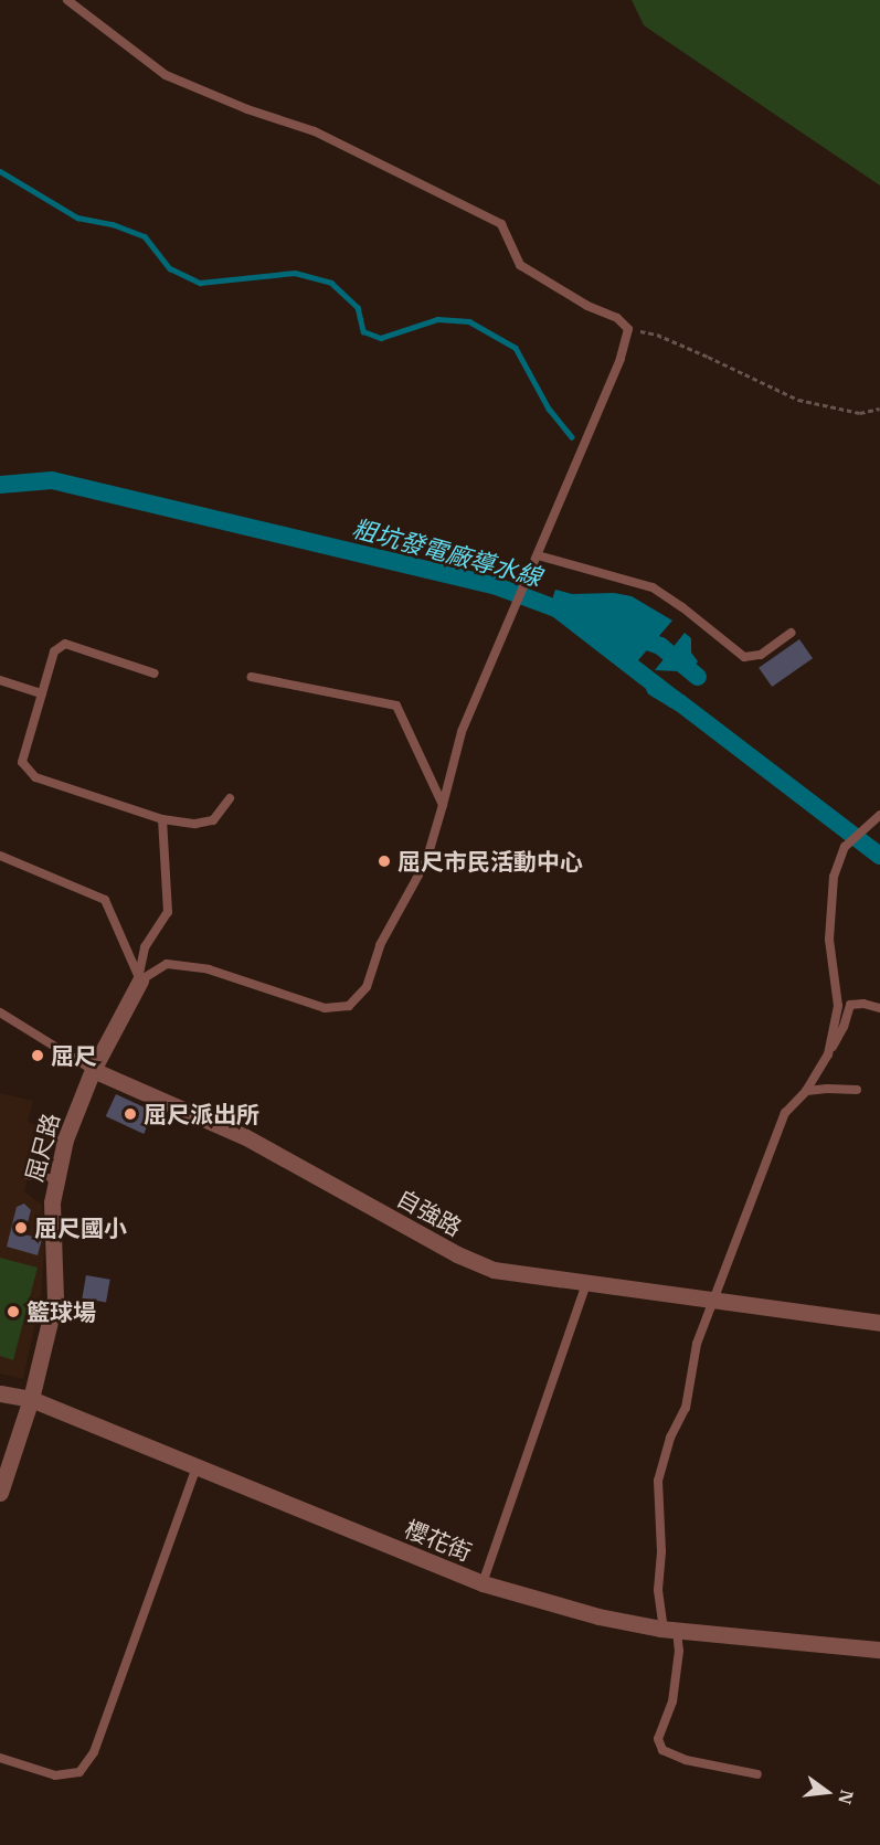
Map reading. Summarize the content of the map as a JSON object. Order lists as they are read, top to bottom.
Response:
{
  "streets": {
    "street": ["屈尺路", "自強路", "櫻花街"]
  },
  "crossings": [
    ["屈尺路", "自強路"],
    ["屈尺路", "櫻花街"]
  ],
  "water": ["粗坑發電廠導水線"],
  "places": [
    "屈尺市民活動中心",
    "屈尺",
    "屈尺派出所",
    "屈尺國小",
    "籃球場"
  ],
  "north": "right"
}
